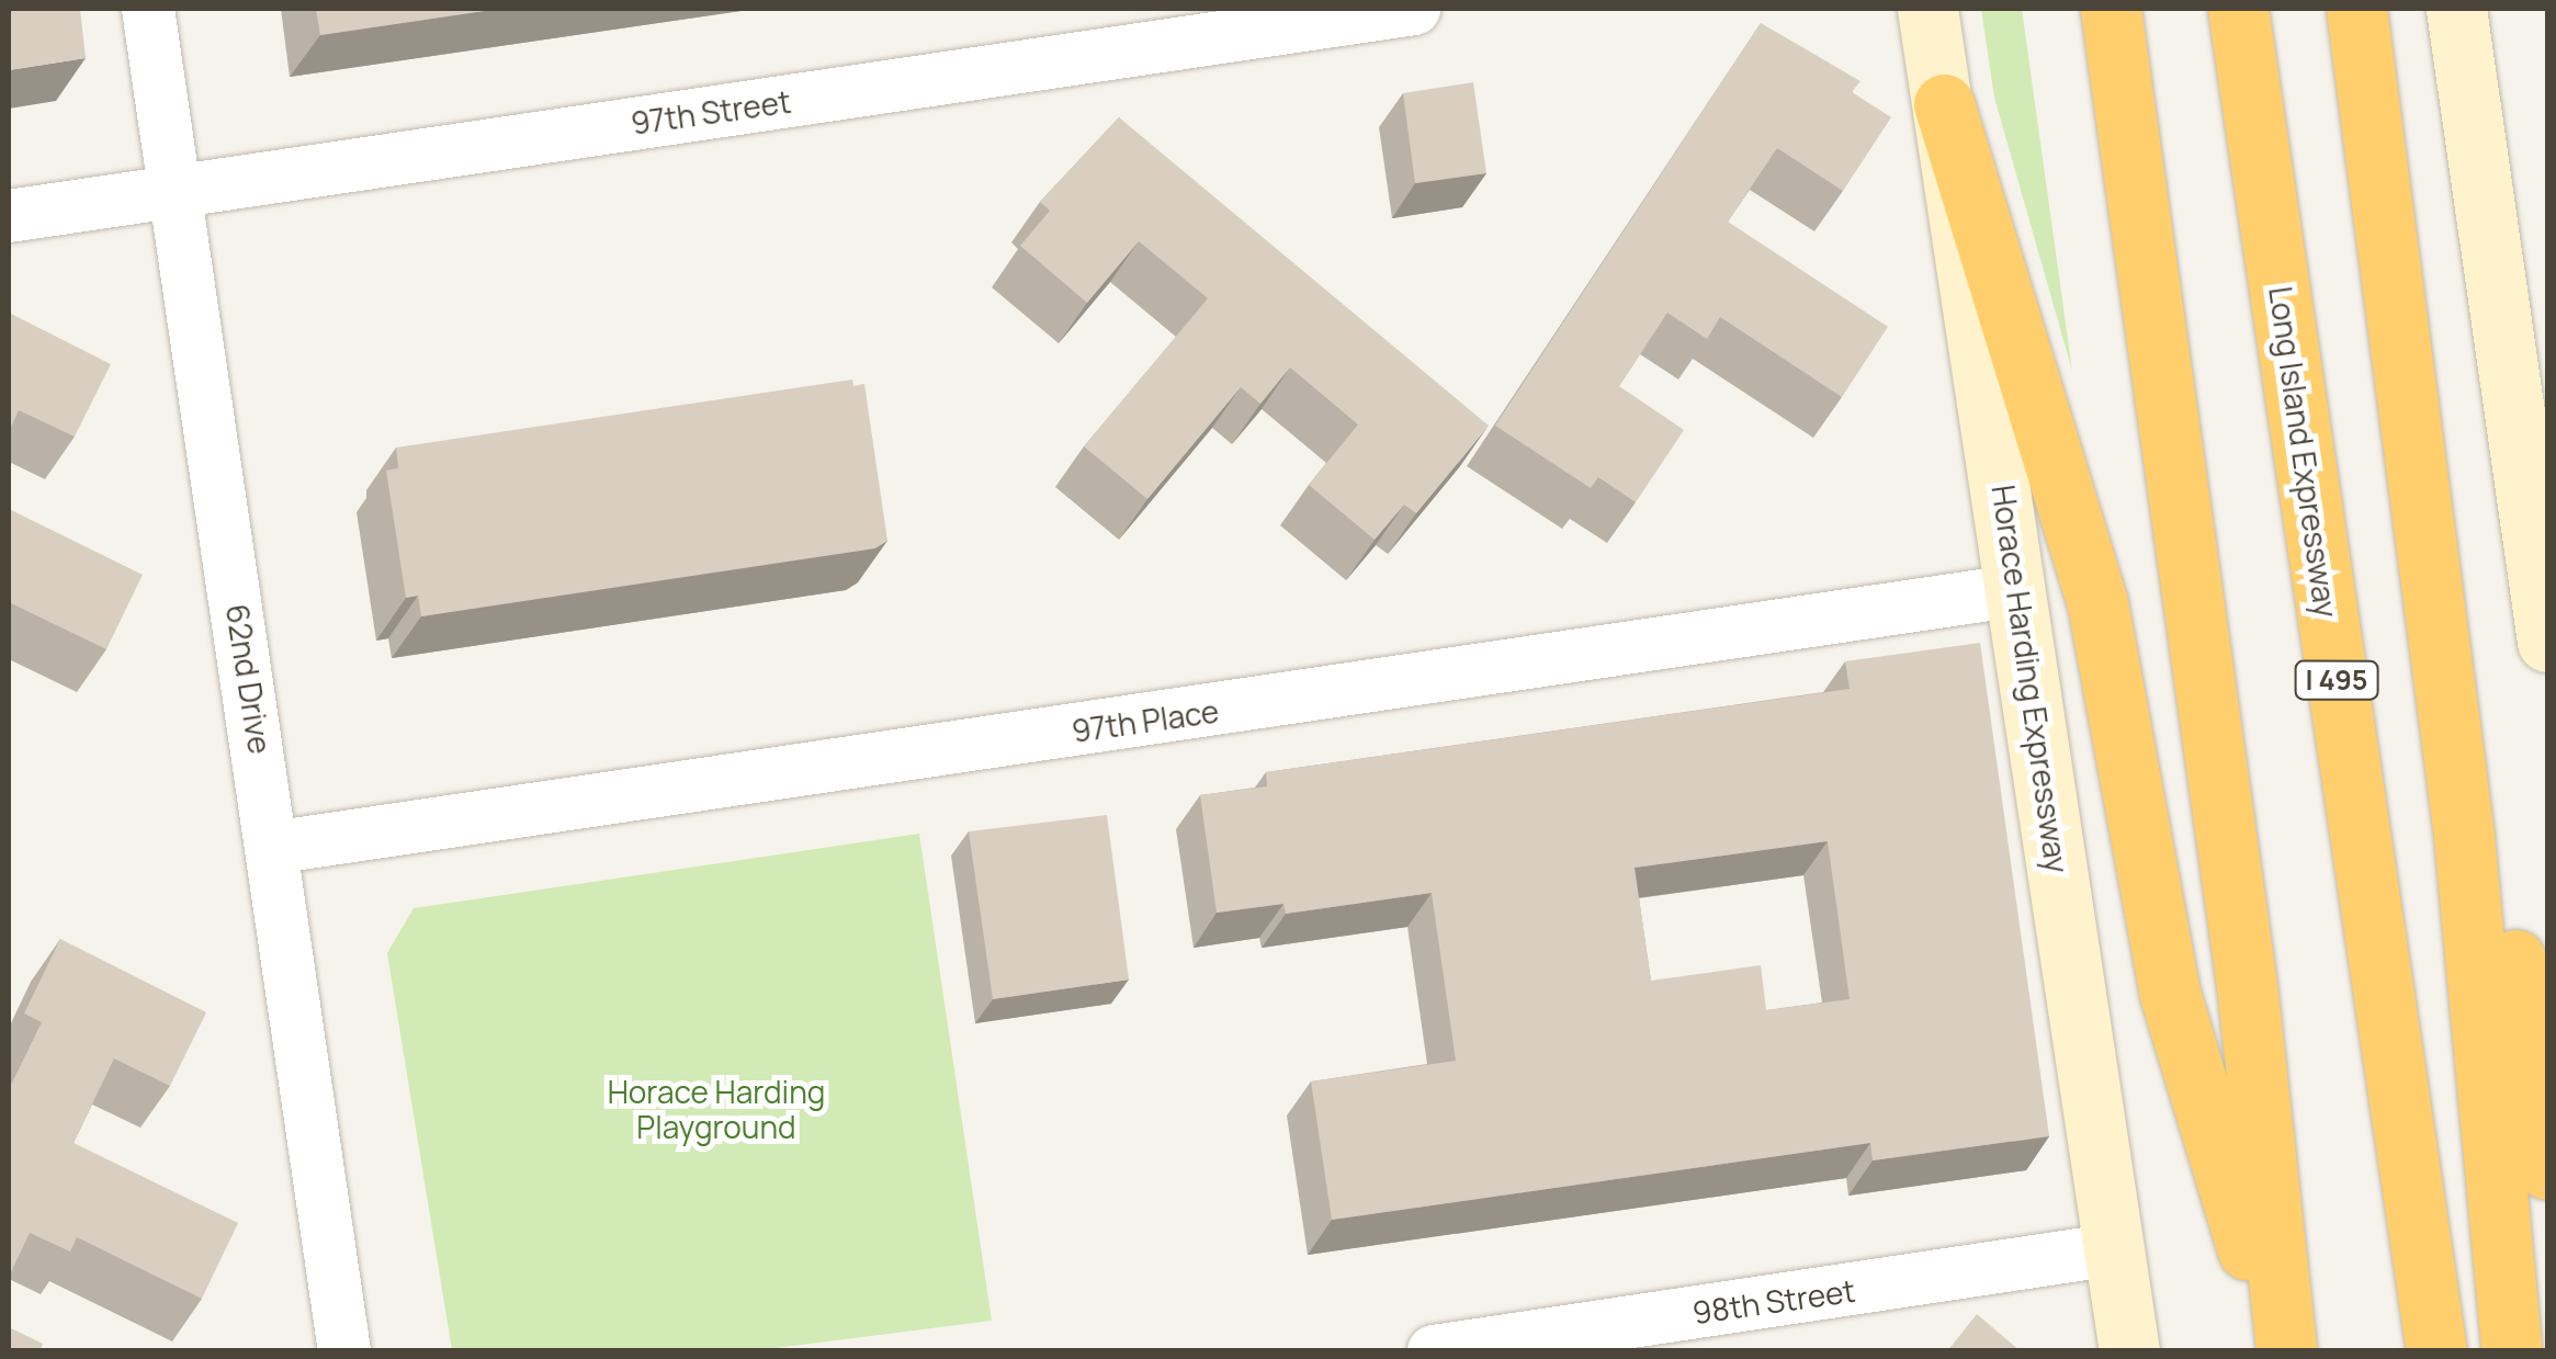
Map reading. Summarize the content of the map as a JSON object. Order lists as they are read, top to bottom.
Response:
{
  "streets": {
    "highway": ["Long Island Expressway", "I 495"],
    "main road": ["Horace Harding Expressway"],
    "street": [
      "97th Street",
      "62nd Drive",
      "97th Place",
      "98th Street"
    ]
  },
  "crossings": [
    ["97th Street", "62nd Drive"],
    ["62nd Drive", "97th Place"],
    ["Horace Harding Expressway", "97th Place"],
    ["Horace Harding Expressway", "98th Street"]
  ],
  "parks": ["Horace Harding Playground"]
}
